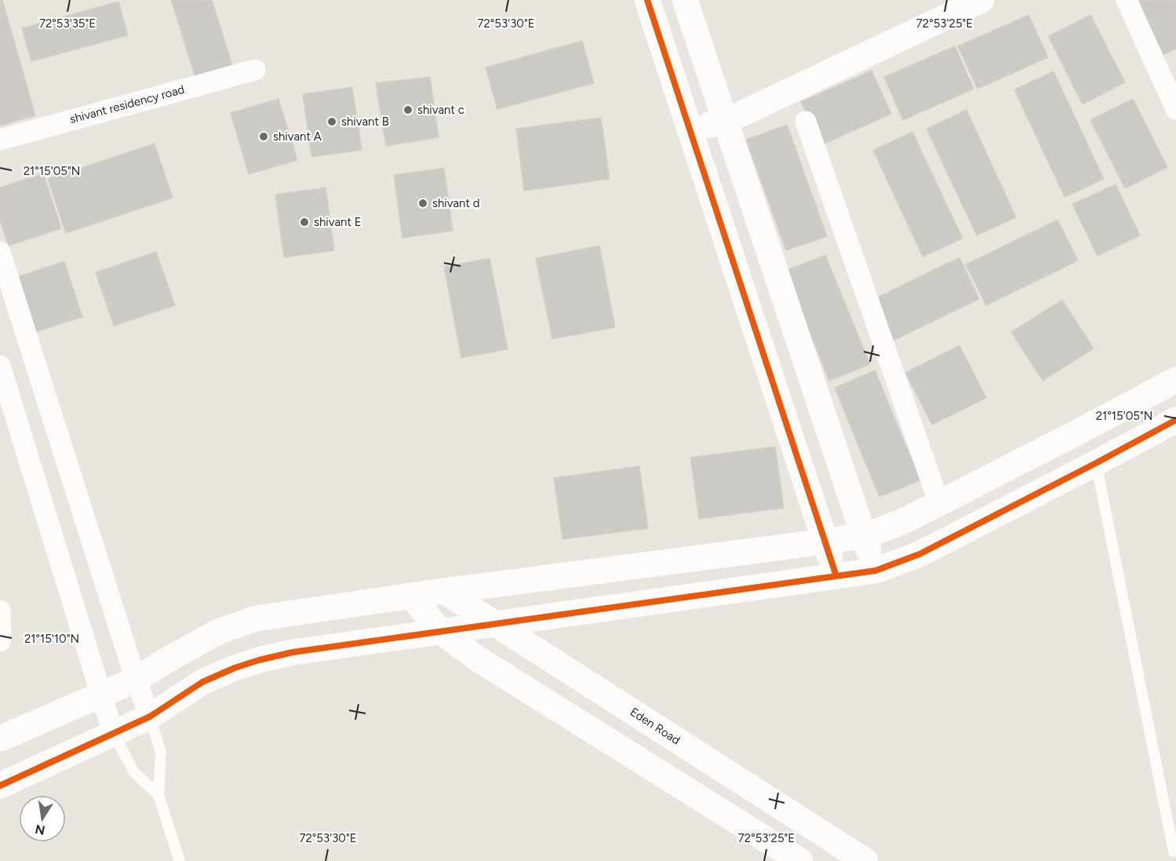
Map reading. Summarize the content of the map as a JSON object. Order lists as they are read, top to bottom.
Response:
{
  "streets": {
    "street": ["shivant residency road", "Eden Road"]
  },
  "places": [
    "shivant c",
    "shivant B",
    "shivant A",
    "shivant d",
    "shivant E"
  ],
  "north": "bottom",
  "coordinates": [
    "72°53'35\"E",
    "72°53'30\"E",
    "72°53'25\"E",
    "21°15'05\"N",
    "21°15'10\"N"
  ]
}
